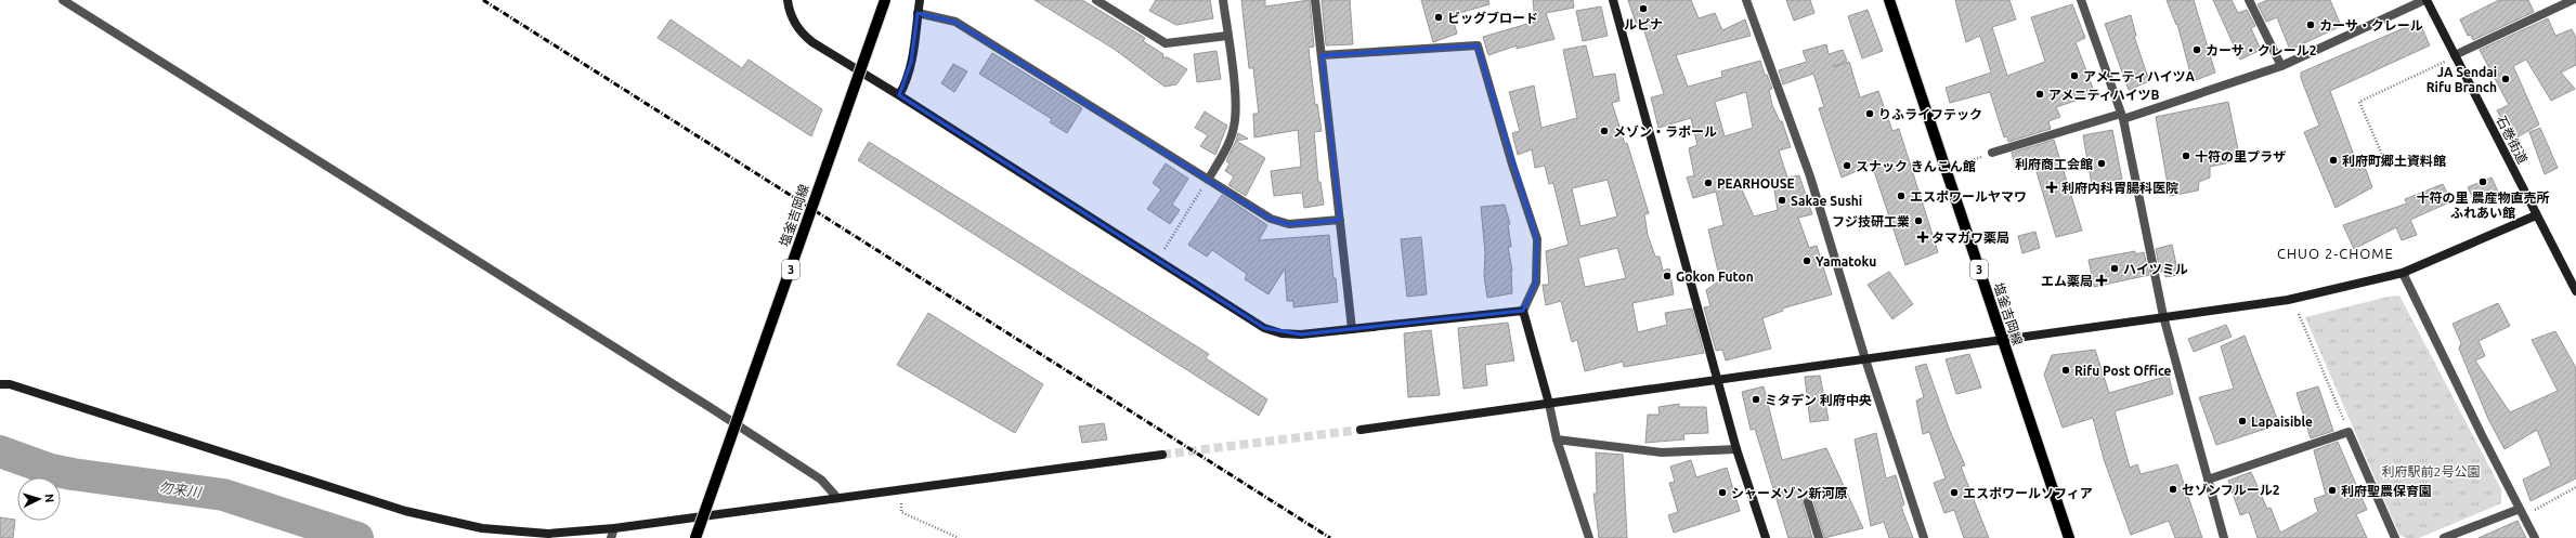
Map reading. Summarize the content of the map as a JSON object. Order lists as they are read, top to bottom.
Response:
{
  "streets": {
    "main road": ["塩釜吉岡線", "3"],
    "street": ["石巻街道"]
  },
  "districts": ["CHUO 2-CHOME"],
  "water": ["勿来川"],
  "parks": ["利府駅前2号公園"],
  "places": {
    "other": [
      "ルピナ",
      "ビッグブロード",
      "カーサ・クレール",
      "カーサ・クレール2",
      "アメニティハイツA",
      "JA Sendai Rifu Branch",
      "アメニティハイツB",
      "りふライフテック",
      "メゾン・ラポール",
      "十符の里プラザ",
      "利府町郷土資料館",
      "利府商工会館",
      "スナック きんこん館",
      "十符の里 農産物直売所 ふれあい館",
      "PEARHOUSE",
      "エスポワールヤマワ",
      "Sakae Sushi",
      "フジ技研工業",
      "Yamatoku",
      "ハイツミル",
      "Gokon Futon",
      "Rifu Post Office",
      "ミタデン 利府中央",
      "Lapaisible",
      "セゾンフルール2",
      "利府聖農保育園",
      "シャーメゾン新河原",
      "エスポワールソフィア"
    ],
    "health": ["利府内科胃腸科医院", "タマガワ薬局", "エム薬局"]
  },
  "north": "right"
}
